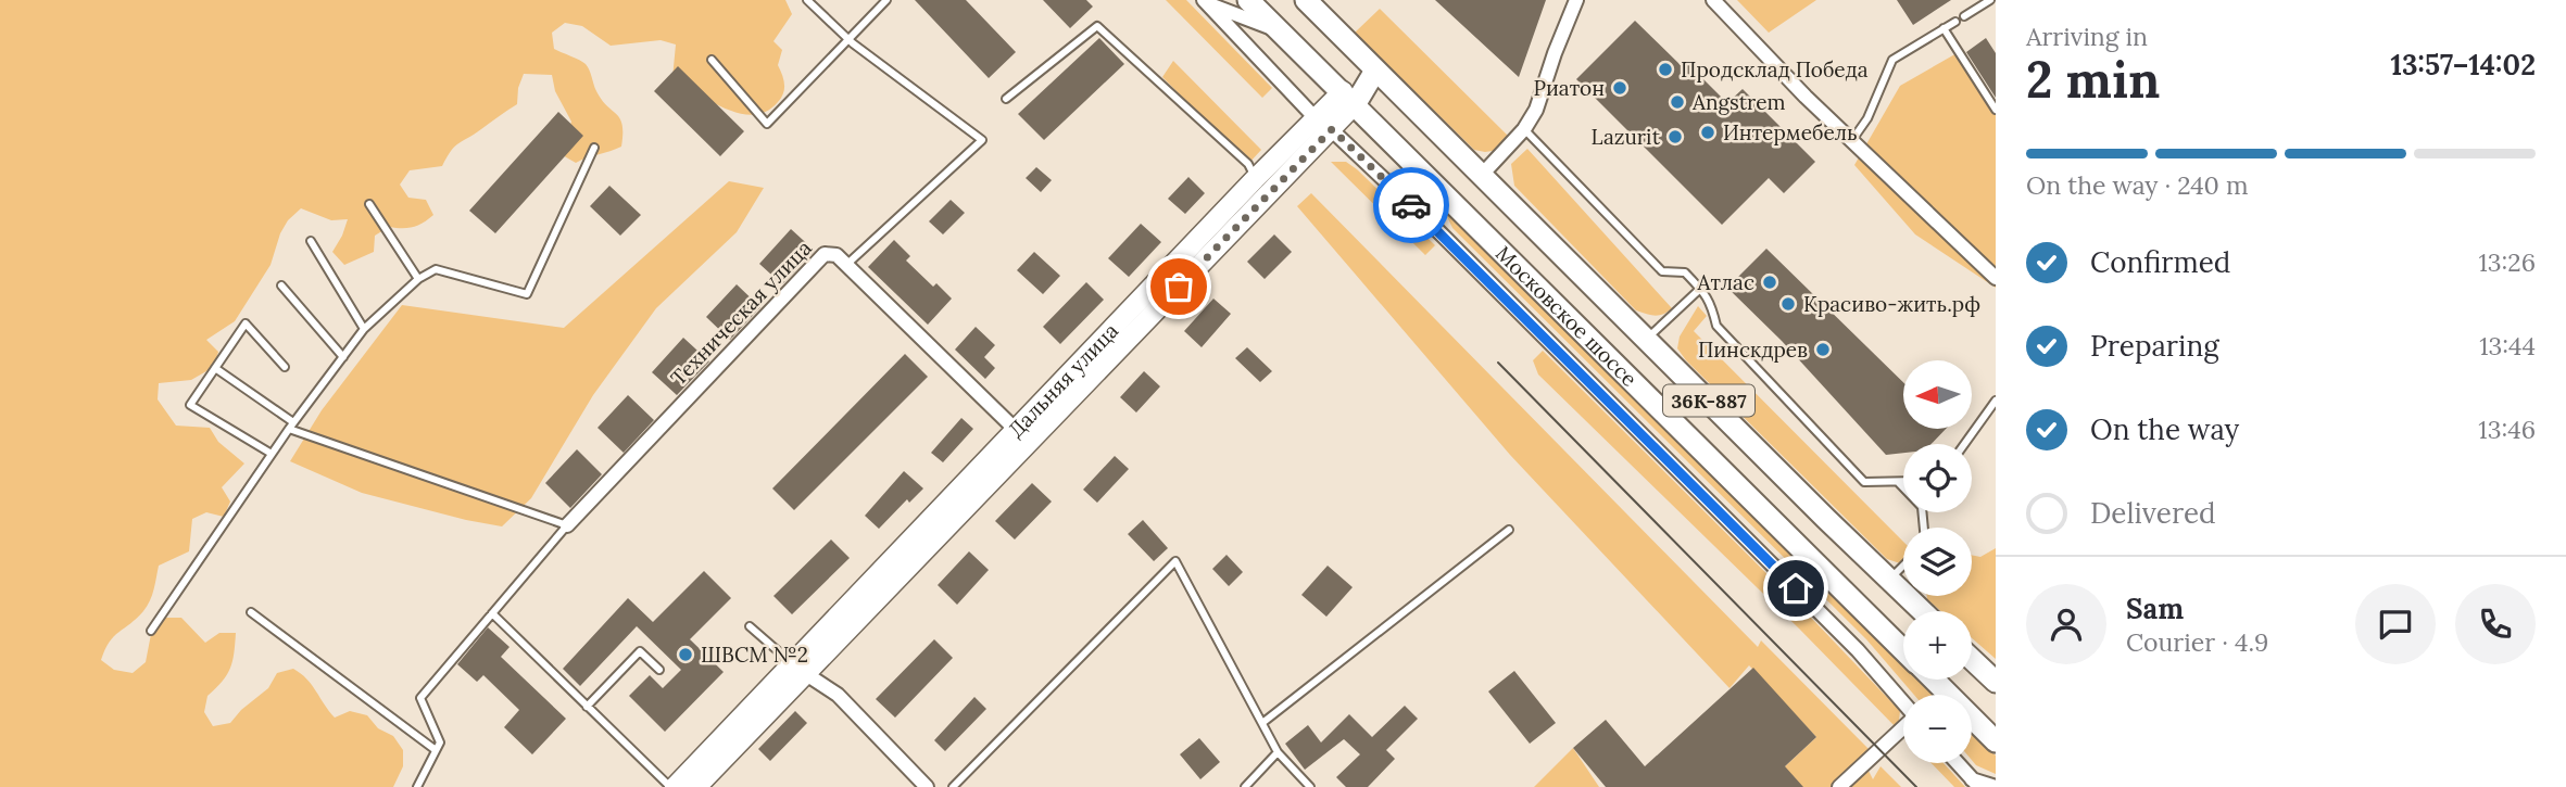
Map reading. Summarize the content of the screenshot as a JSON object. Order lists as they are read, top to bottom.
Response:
{
  "streets": {
    "main road": ["Московское шоссе", "Дальняя улица", "36К-887"],
    "street": ["Техническая улица"]
  },
  "crossings": [
    ["Московское шоссе", "Дальняя улица"]
  ],
  "places": [
    "Продсклад Победа",
    "Риатон",
    "Angstrem",
    "Интермебель",
    "Lazurit",
    "Атлас",
    "Красиво-жить.рф",
    "Пинскдрев",
    "ШВСМ №2"
  ],
  "north": "left",
  "page": {
    "heading": ["2 min", "Arriving in", "13:57–14:02"],
    "panel": ["Sam", "Courier · 4.9"],
    "bar": "On the way · 240 m",
    "list": [
      ["Confirmed", "13:26"],
      ["Preparing", "13:44"],
      ["On the way", "13:46"],
      "Delivered"
    ],
    "map_buttons": ["+", "−"]
  }
}
